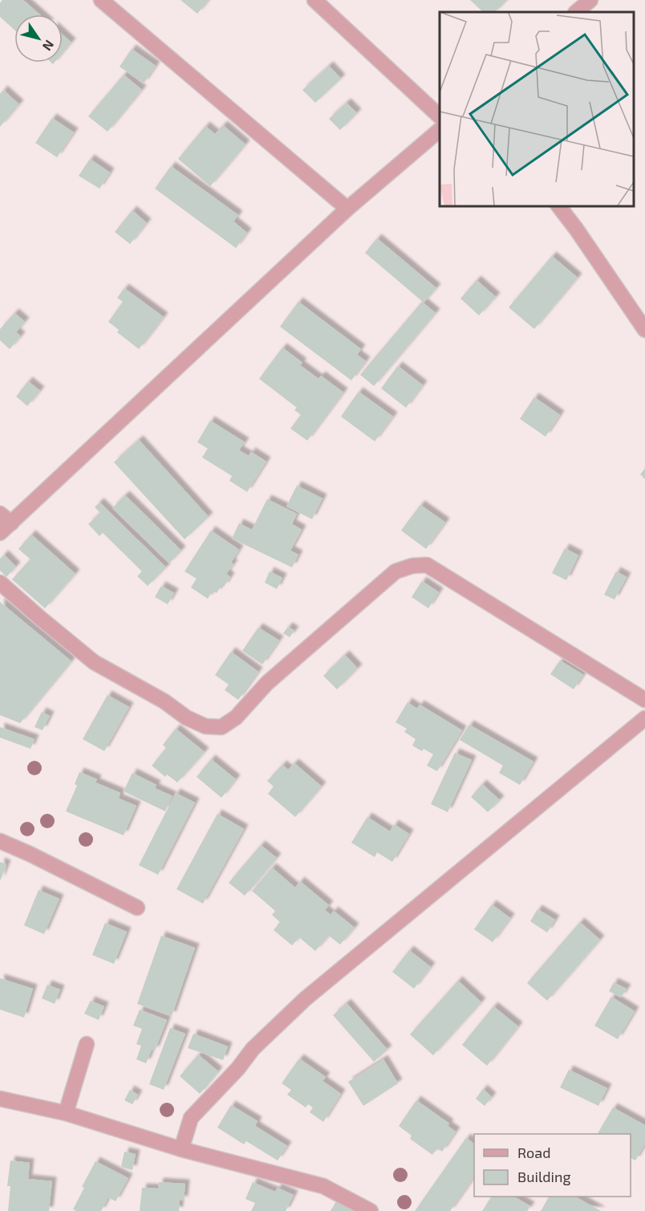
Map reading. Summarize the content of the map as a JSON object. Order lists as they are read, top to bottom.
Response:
{
  "legend": ["Road", "Building"],
  "north": "bottom right"
}
